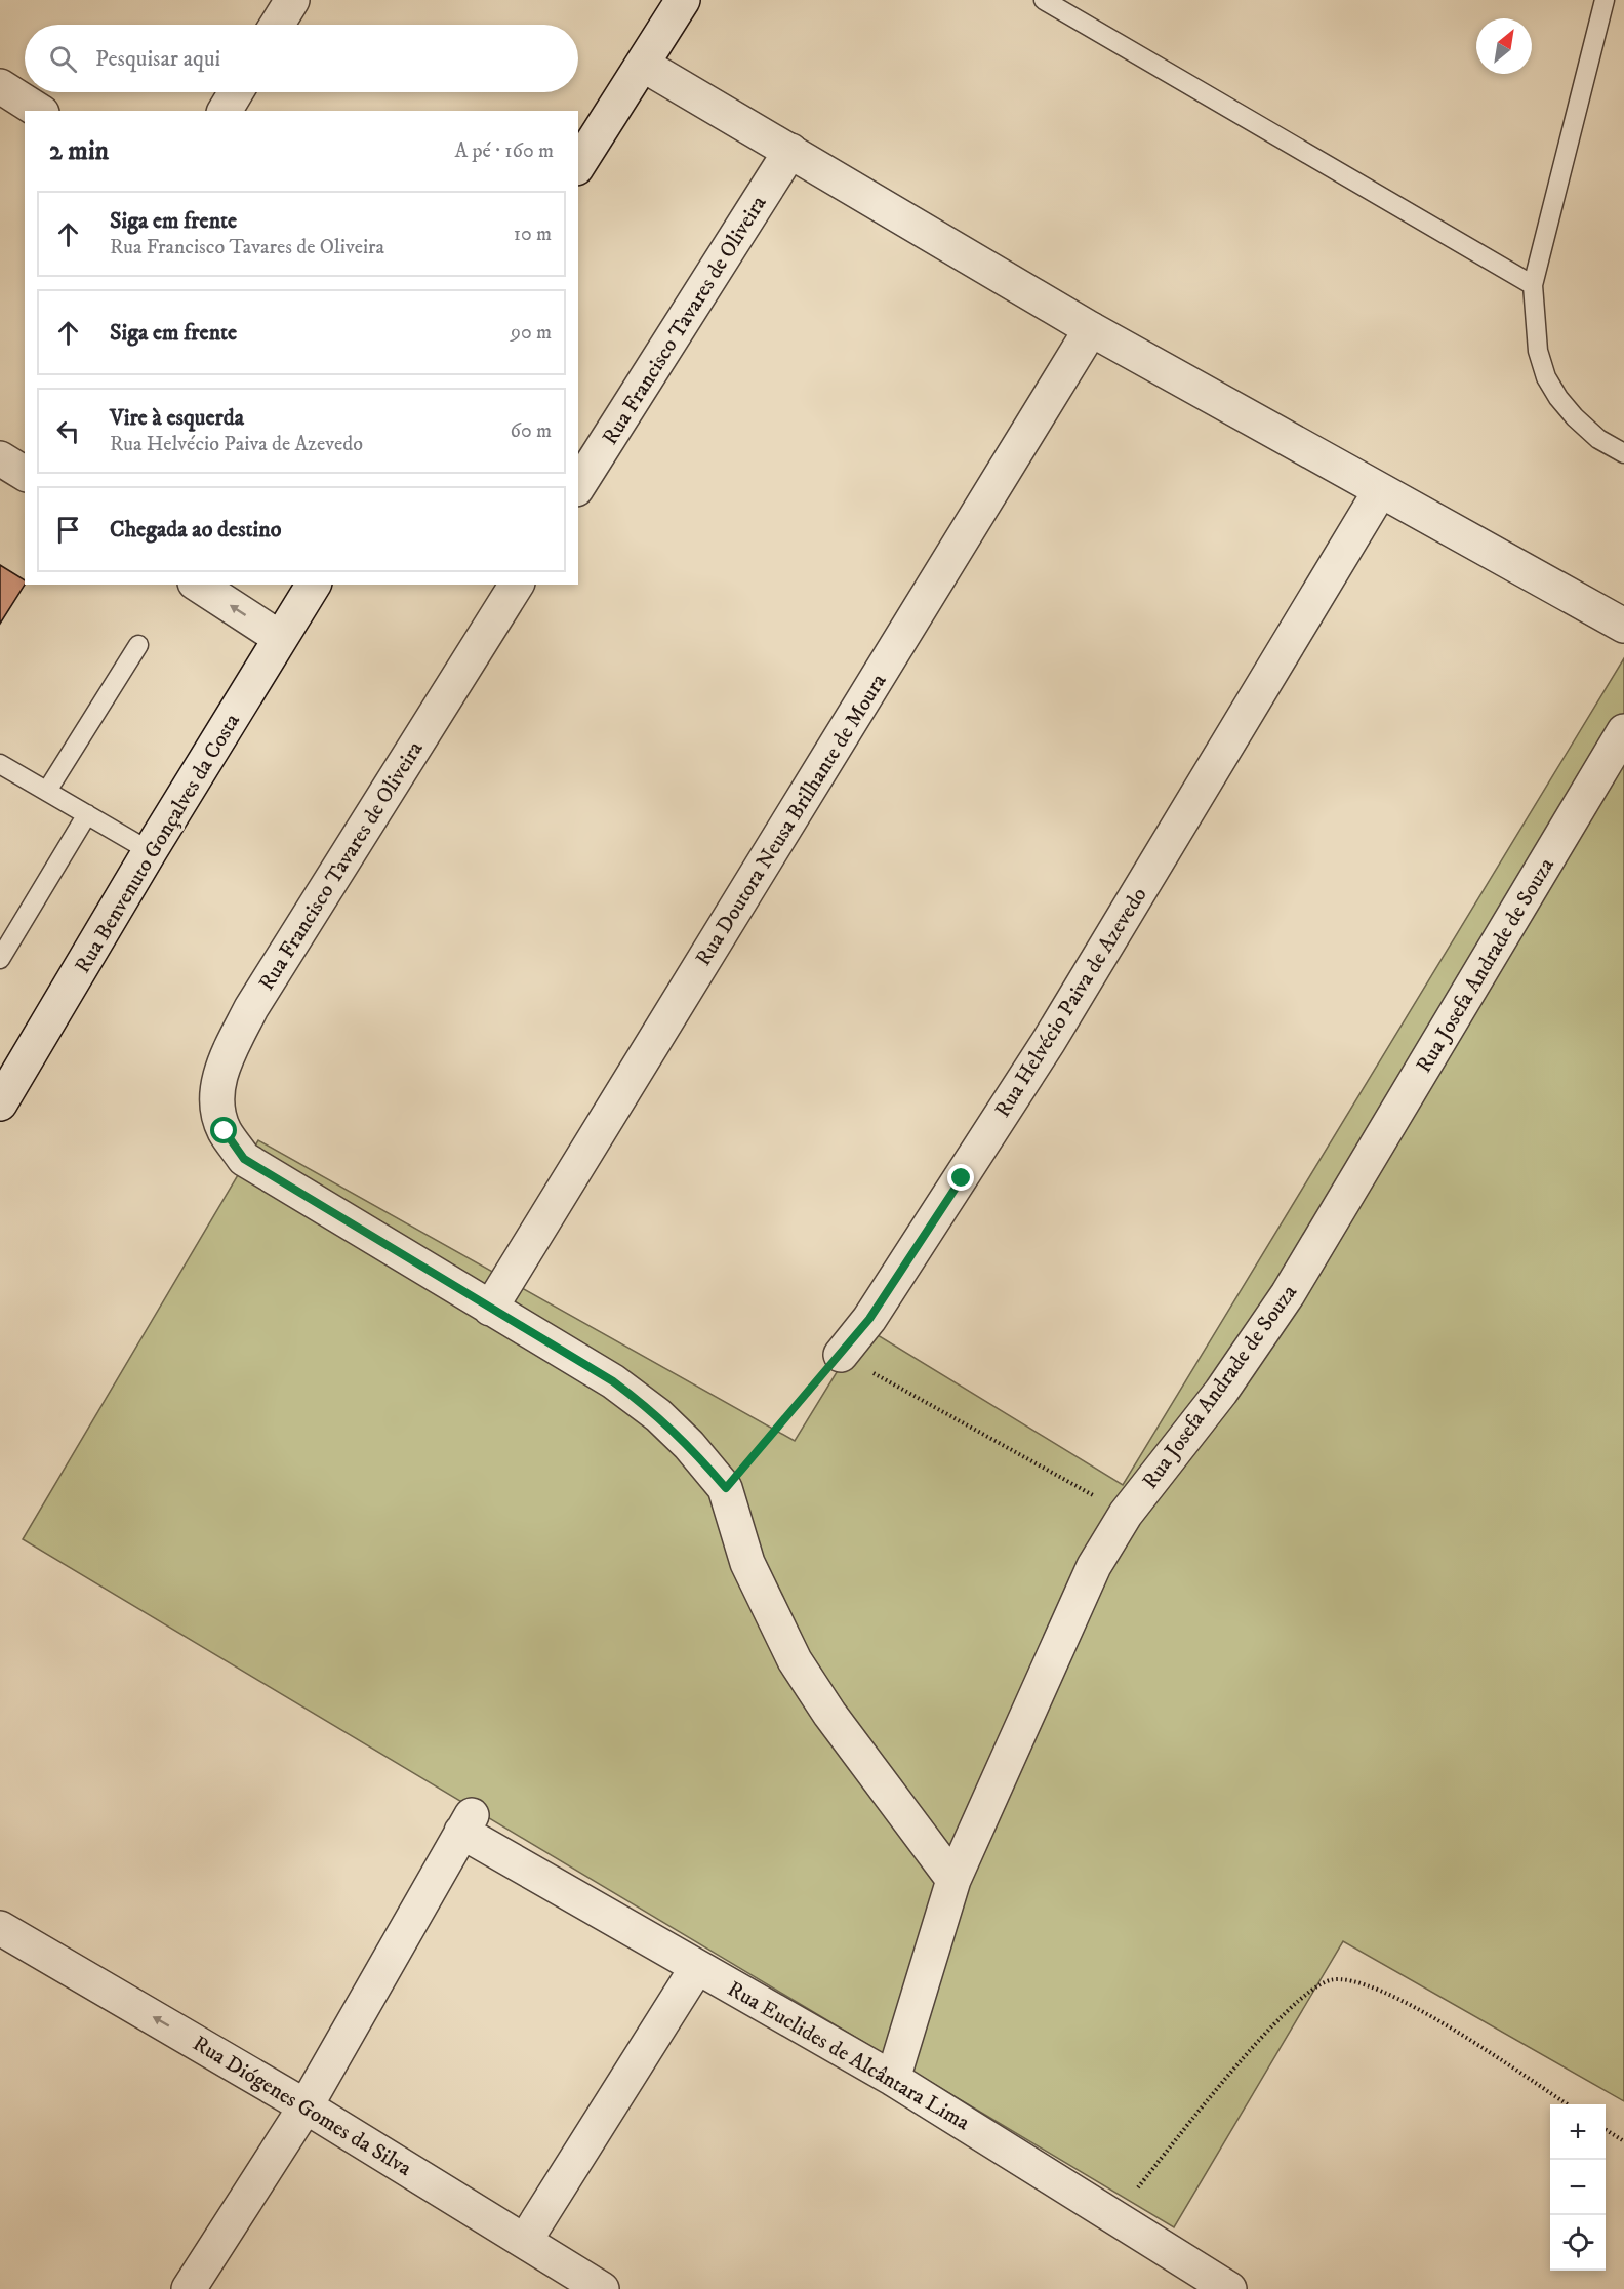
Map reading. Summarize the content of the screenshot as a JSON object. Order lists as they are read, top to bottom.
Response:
{
  "streets": {
    "street": [
      "Rua Francisco Tavares de Oliveira",
      "Rua Doutora Neusa Brilhante de Moura",
      "Rua Benvenuto Gonçalves da Costa",
      "Rua Josefa Andrade de Souza",
      "Rua Helvécio Paiva de Azevedo",
      "Rua Euclides de Alcântara Lima",
      "Rua Diógenes Gomes da Silva"
    ]
  },
  "crossings": [
    ["Rua Francisco Tavares de Oliveira", "Rua Doutora Neusa Brilhante de Moura"],
    ["Rua Josefa Andrade de Souza", "Rua Euclides de Alcântara Lima"],
    ["Rua Euclides de Alcântara Lima", "Rua Diógenes Gomes da Silva"]
  ],
  "one_way": ["Rua Diógenes Gomes da Silva"],
  "north": "top right",
  "page": {
    "search": "Pesquisar aqui",
    "heading": ["2 min", "A pé · 160 m"],
    "list": [
      ["Siga em frente", "Rua Francisco Tavares de Oliveira", "10 m"],
      ["Siga em frente", "90 m"],
      ["Vire à esquerda", "Rua Helvécio Paiva de Azevedo", "60 m"],
      "Chegada ao destino"
    ],
    "map_buttons": ["+", "−"]
  }
}
